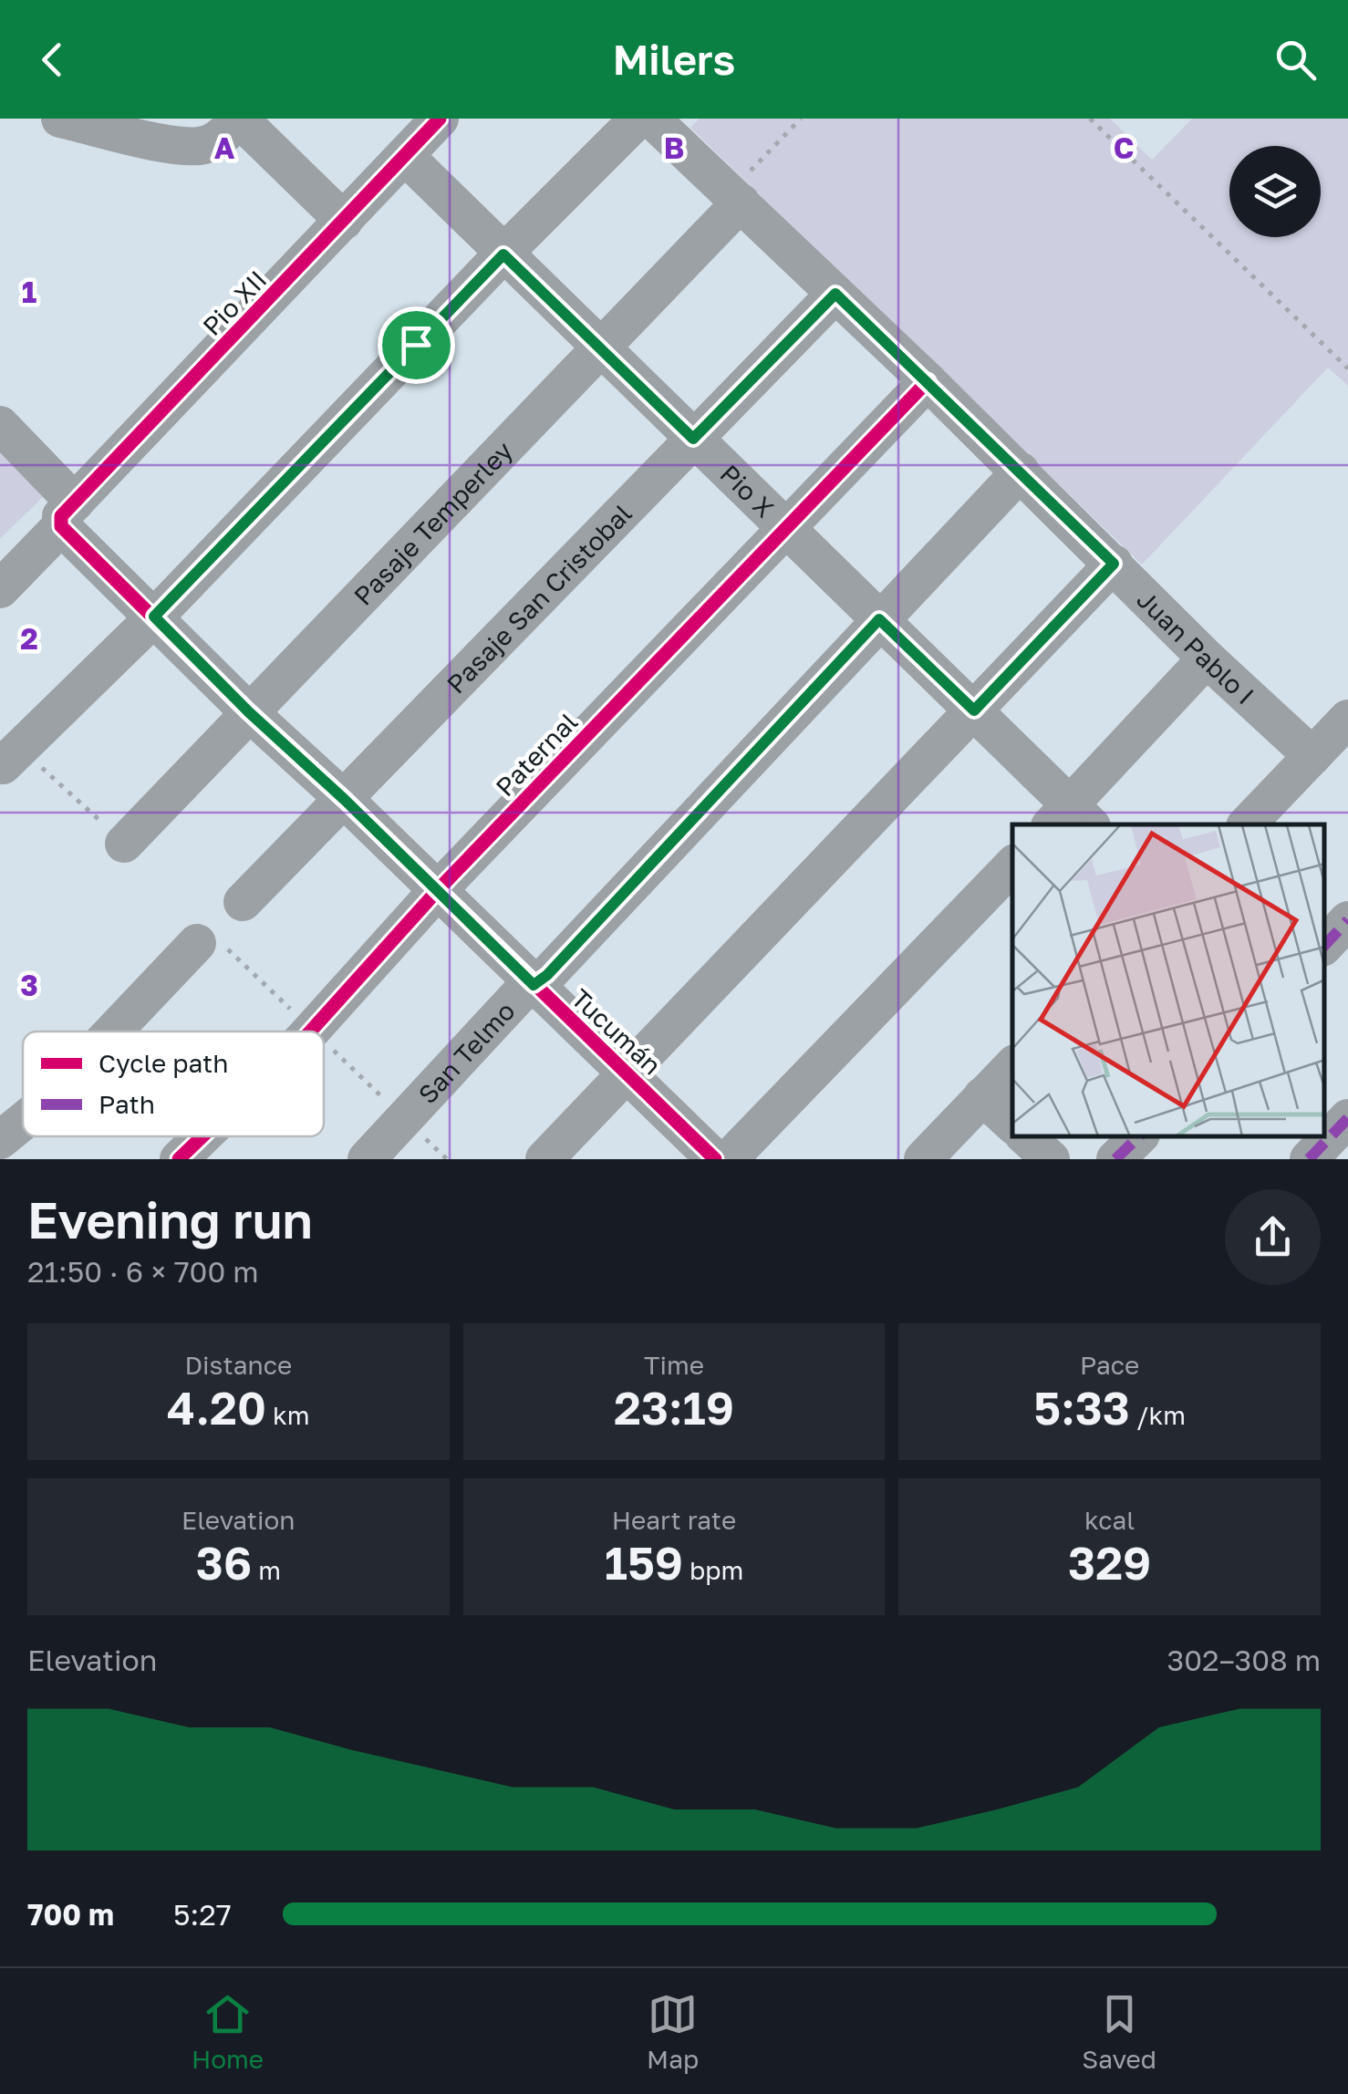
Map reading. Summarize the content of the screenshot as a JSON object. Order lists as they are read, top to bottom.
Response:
{
  "streets": {
    "street": [
      "Pio XII",
      "Pio X",
      "Pasaje Temperley",
      "Pasaje San Cristobal",
      "Juan Pablo I",
      "Paternal",
      "Tucumán",
      "San Telmo"
    ]
  },
  "crossings": [
    ["Pio XII", "Pio X"],
    ["Pio XII", "Tucumán"],
    ["Pio X", "Pasaje Temperley"],
    ["Pio X", "Pasaje San Cristobal"],
    ["Pio X", "Paternal"],
    ["Pio X", "San Telmo"],
    ["Pasaje Temperley", "Juan Pablo I"],
    ["Pasaje Temperley", "Tucumán"],
    ["Pasaje San Cristobal", "Juan Pablo I"],
    ["Pasaje San Cristobal", "Tucumán"],
    ["Juan Pablo I", "Paternal"],
    ["Juan Pablo I", "San Telmo"],
    ["Paternal", "Tucumán"],
    ["Tucumán", "San Telmo"]
  ],
  "legend": ["Cycle path", "Path"],
  "page": {
    "header": "Milers",
    "heading": ["Evening run", "21:50 · 6 × 700 m"],
    "stats": [
      ["Distance", "4.20 km"],
      ["Time", "23:19"],
      ["Pace", "5:33 /km"],
      ["Elevation", "36 m"],
      ["Heart rate", "159 bpm"],
      ["kcal", "329"]
    ],
    "chart": ["Elevation", "302–308 m"],
    "list": [
      {
        "name": "700 m",
        "note": "5:27"
      }
    ],
    "tabs": ["Home", "Map", "Saved"]
  },
  "grid": {
    "columns": ["A", "B", "C"],
    "rows": ["1", "2", "3"]
  }
}
